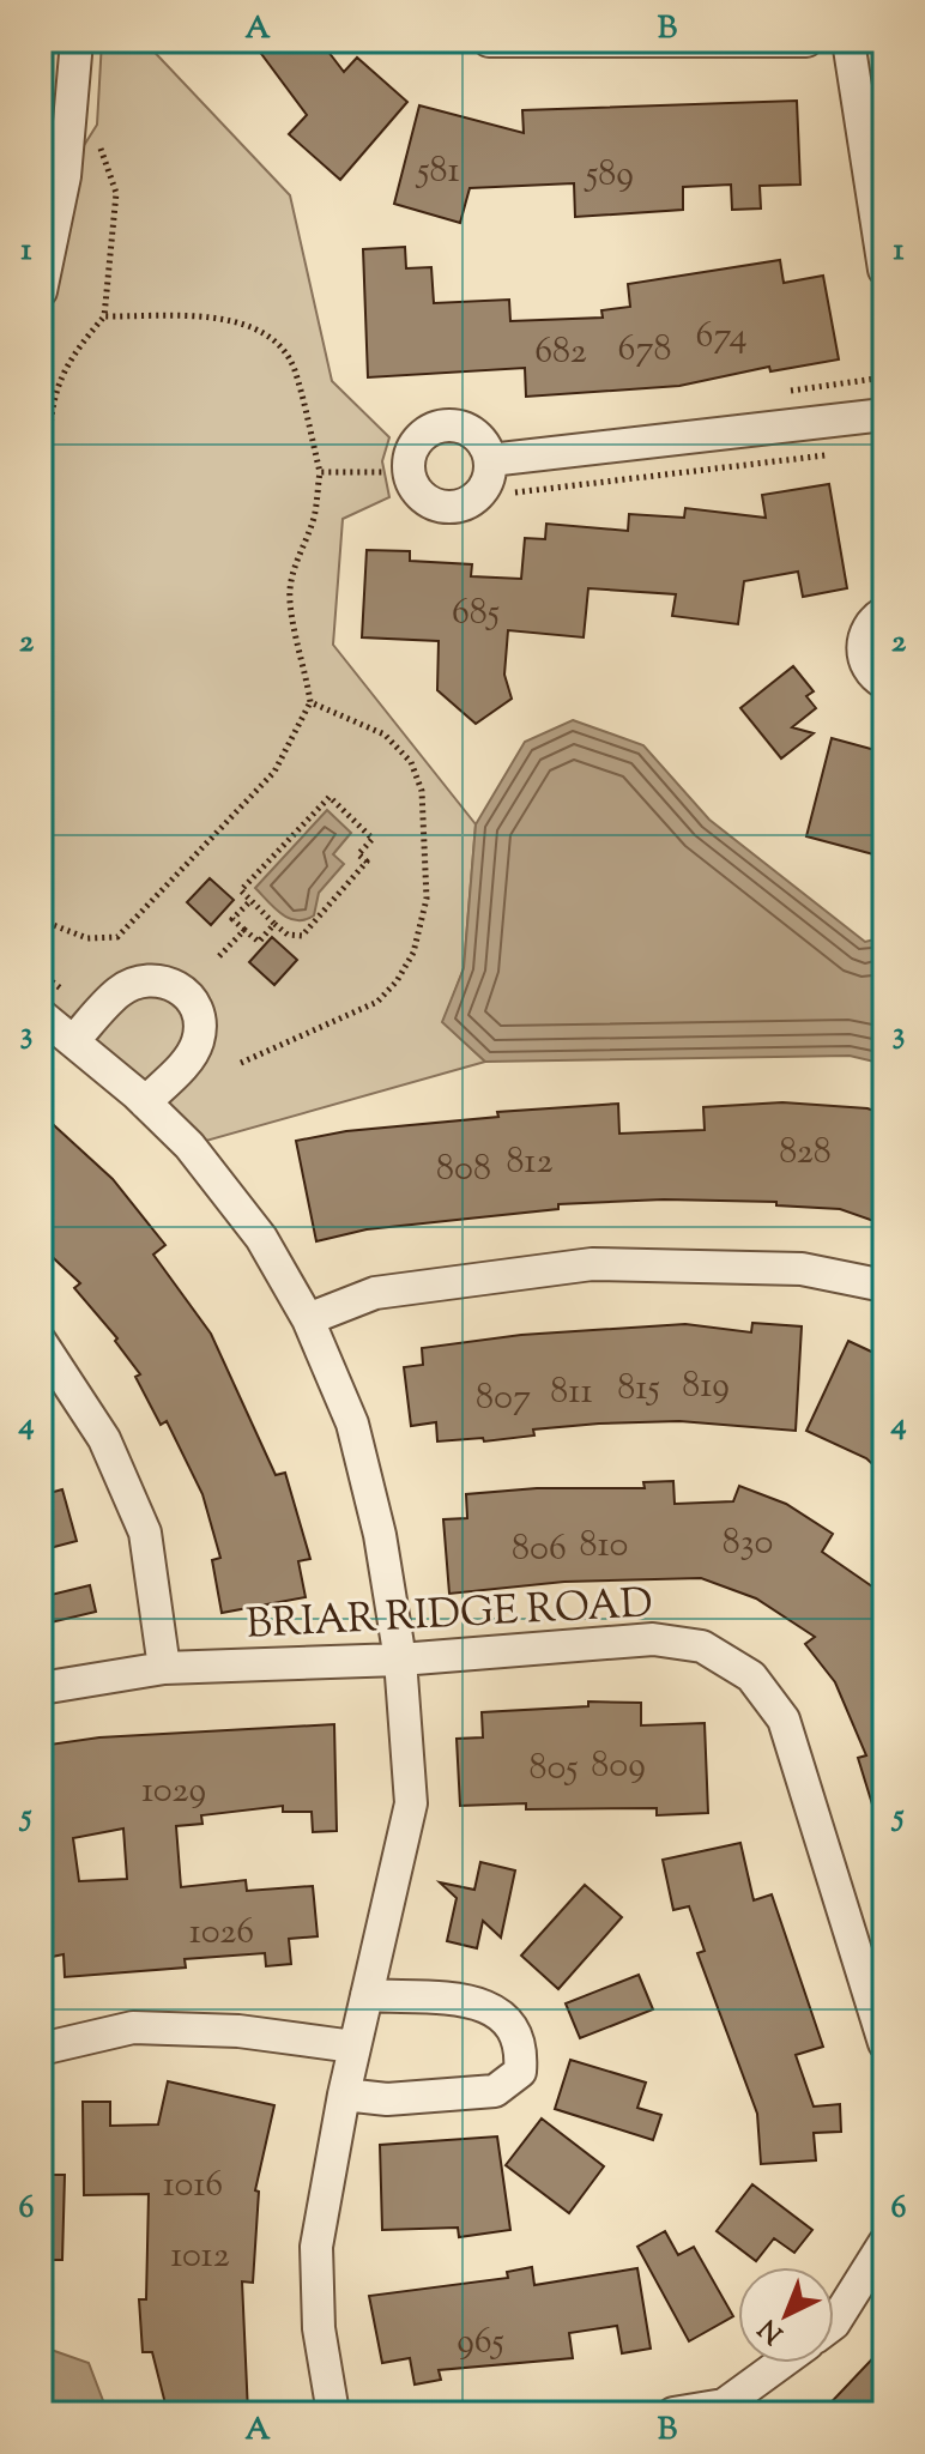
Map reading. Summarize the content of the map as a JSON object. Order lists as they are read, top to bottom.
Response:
{
  "streets": {
    "street": ["BRIAR RIDGE ROAD"]
  },
  "house_numbers": [
    "581",
    "589",
    "674",
    "678",
    "682",
    "685",
    "828",
    "812",
    "808",
    "819",
    "815",
    "811",
    "807",
    "830",
    "810",
    "806",
    "809",
    "805",
    "1029",
    "1026",
    "1016",
    "1012",
    "965"
  ],
  "north": "bottom left",
  "grid": {
    "columns": ["A", "B"],
    "rows": [
      "1",
      "2",
      "3",
      "4",
      "5",
      "6"
    ]
  }
}
